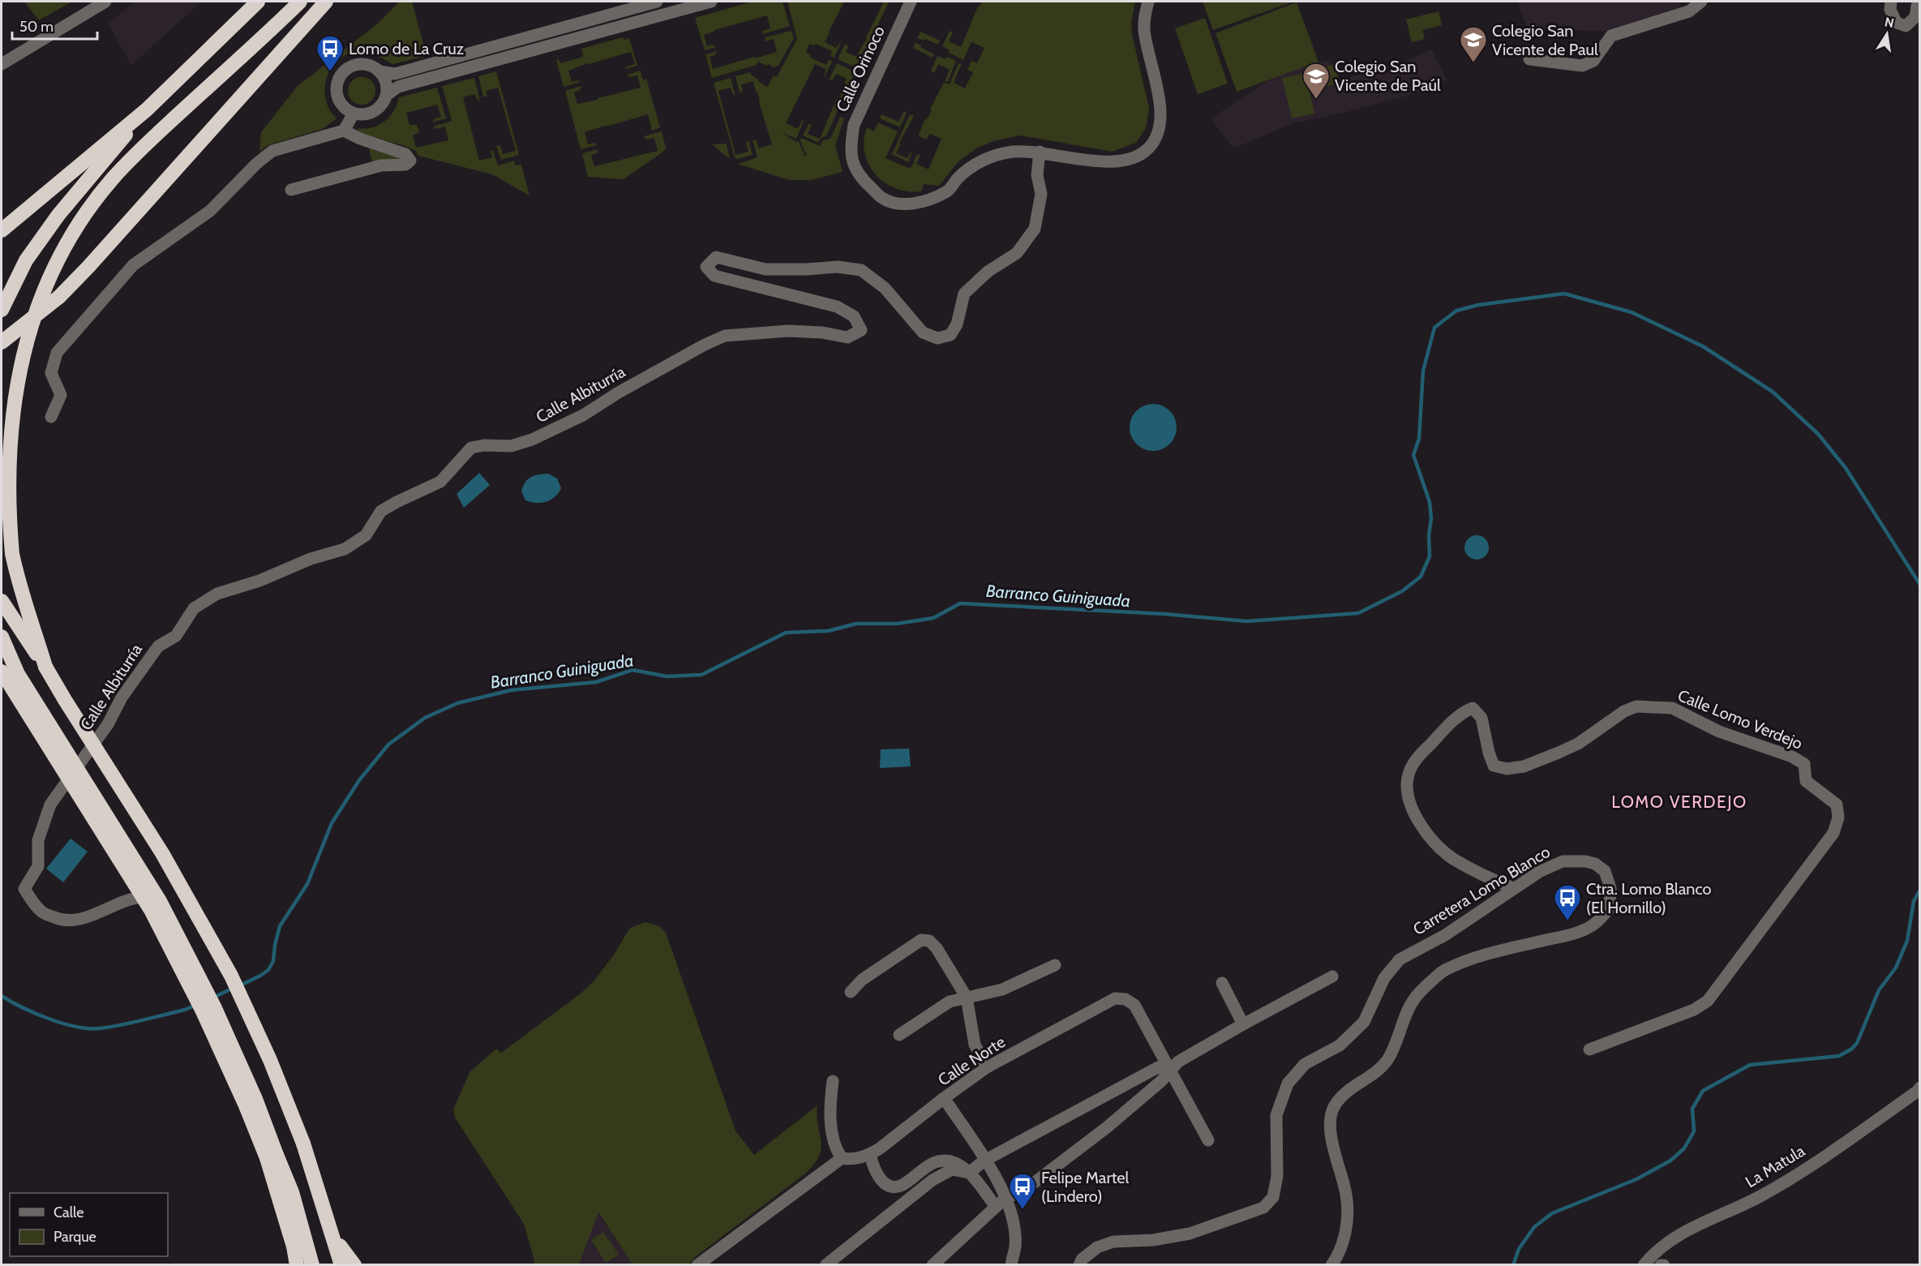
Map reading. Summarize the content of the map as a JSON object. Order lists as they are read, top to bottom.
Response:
{
  "streets": {
    "street": [
      "Calle Orinoco",
      "Calle Albiturría",
      "Calle Lomo Verdejo",
      "Carretera Lomo Blanco",
      "Calle Norte",
      "La Matula"
    ]
  },
  "crossings": [
    ["Calle Orinoco", "Calle Albiturría"],
    ["Calle Lomo Verdejo", "Carretera Lomo Blanco"]
  ],
  "districts": ["LOMO VERDEJO"],
  "water": ["Barranco Guiniguada"],
  "places": {
    "school or university": ["Colegio San Vicente de Paul", "Colegio San Vicente de Paúl"],
    "bus stop": ["Lomo de La Cruz", "Ctra. Lomo Blanco (El Hornillo)", "Felipe Martel (Lindero)"]
  },
  "legend": ["Calle", "Parque"],
  "scale_bar": "50 m",
  "north": "top"
}
